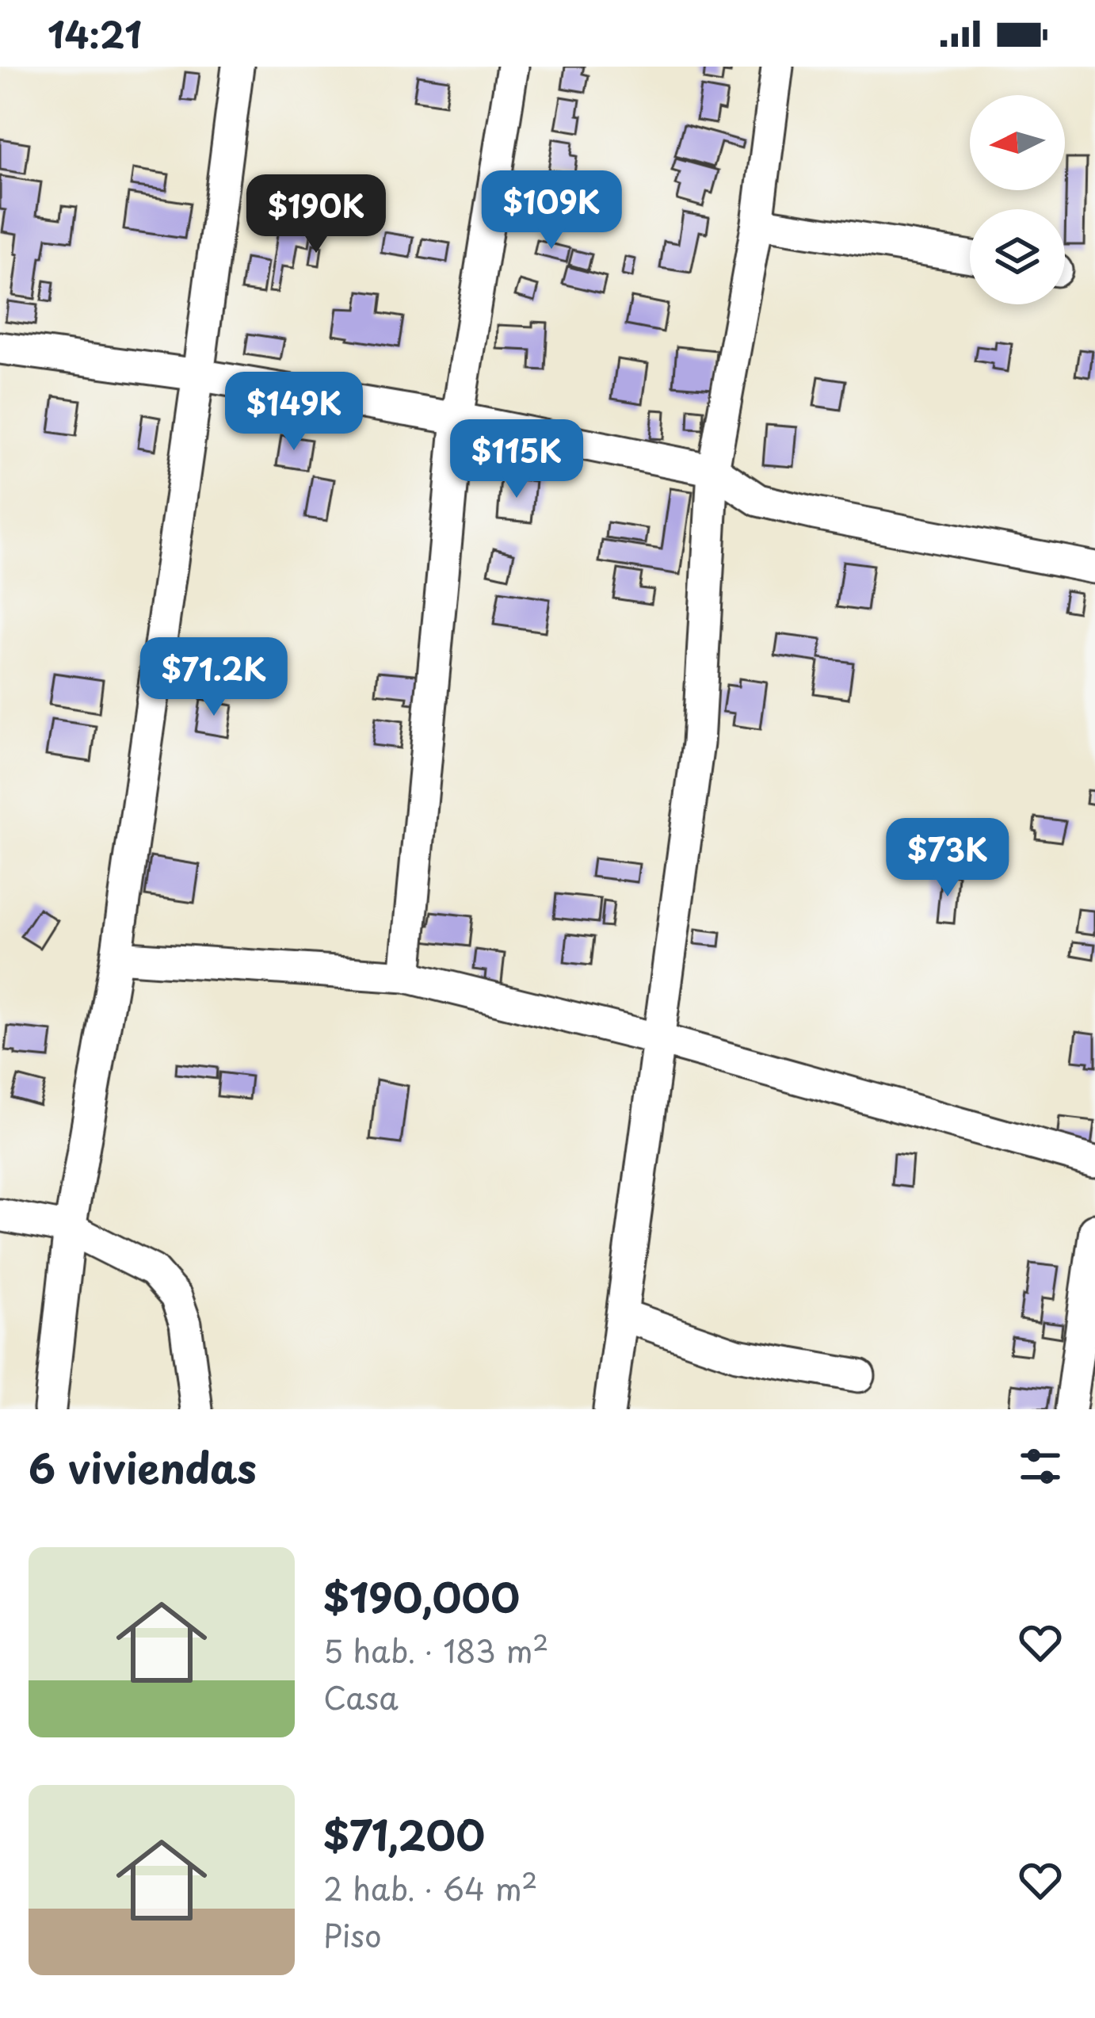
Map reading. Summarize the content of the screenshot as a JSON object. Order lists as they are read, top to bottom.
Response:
{
  "north": "left",
  "page": {
    "status": "14:21",
    "price": [
      "$109K",
      "$190K",
      "$149K",
      "$115K",
      "$71.2K",
      "$73K"
    ],
    "heading": "6 viviendas",
    "list": [
      {
        "name": "$190,000",
        "note": "5 hab. · 183 m² · Casa"
      },
      {
        "name": "$71,200",
        "note": "2 hab. · 64 m² · Piso"
      }
    ]
  }
}
